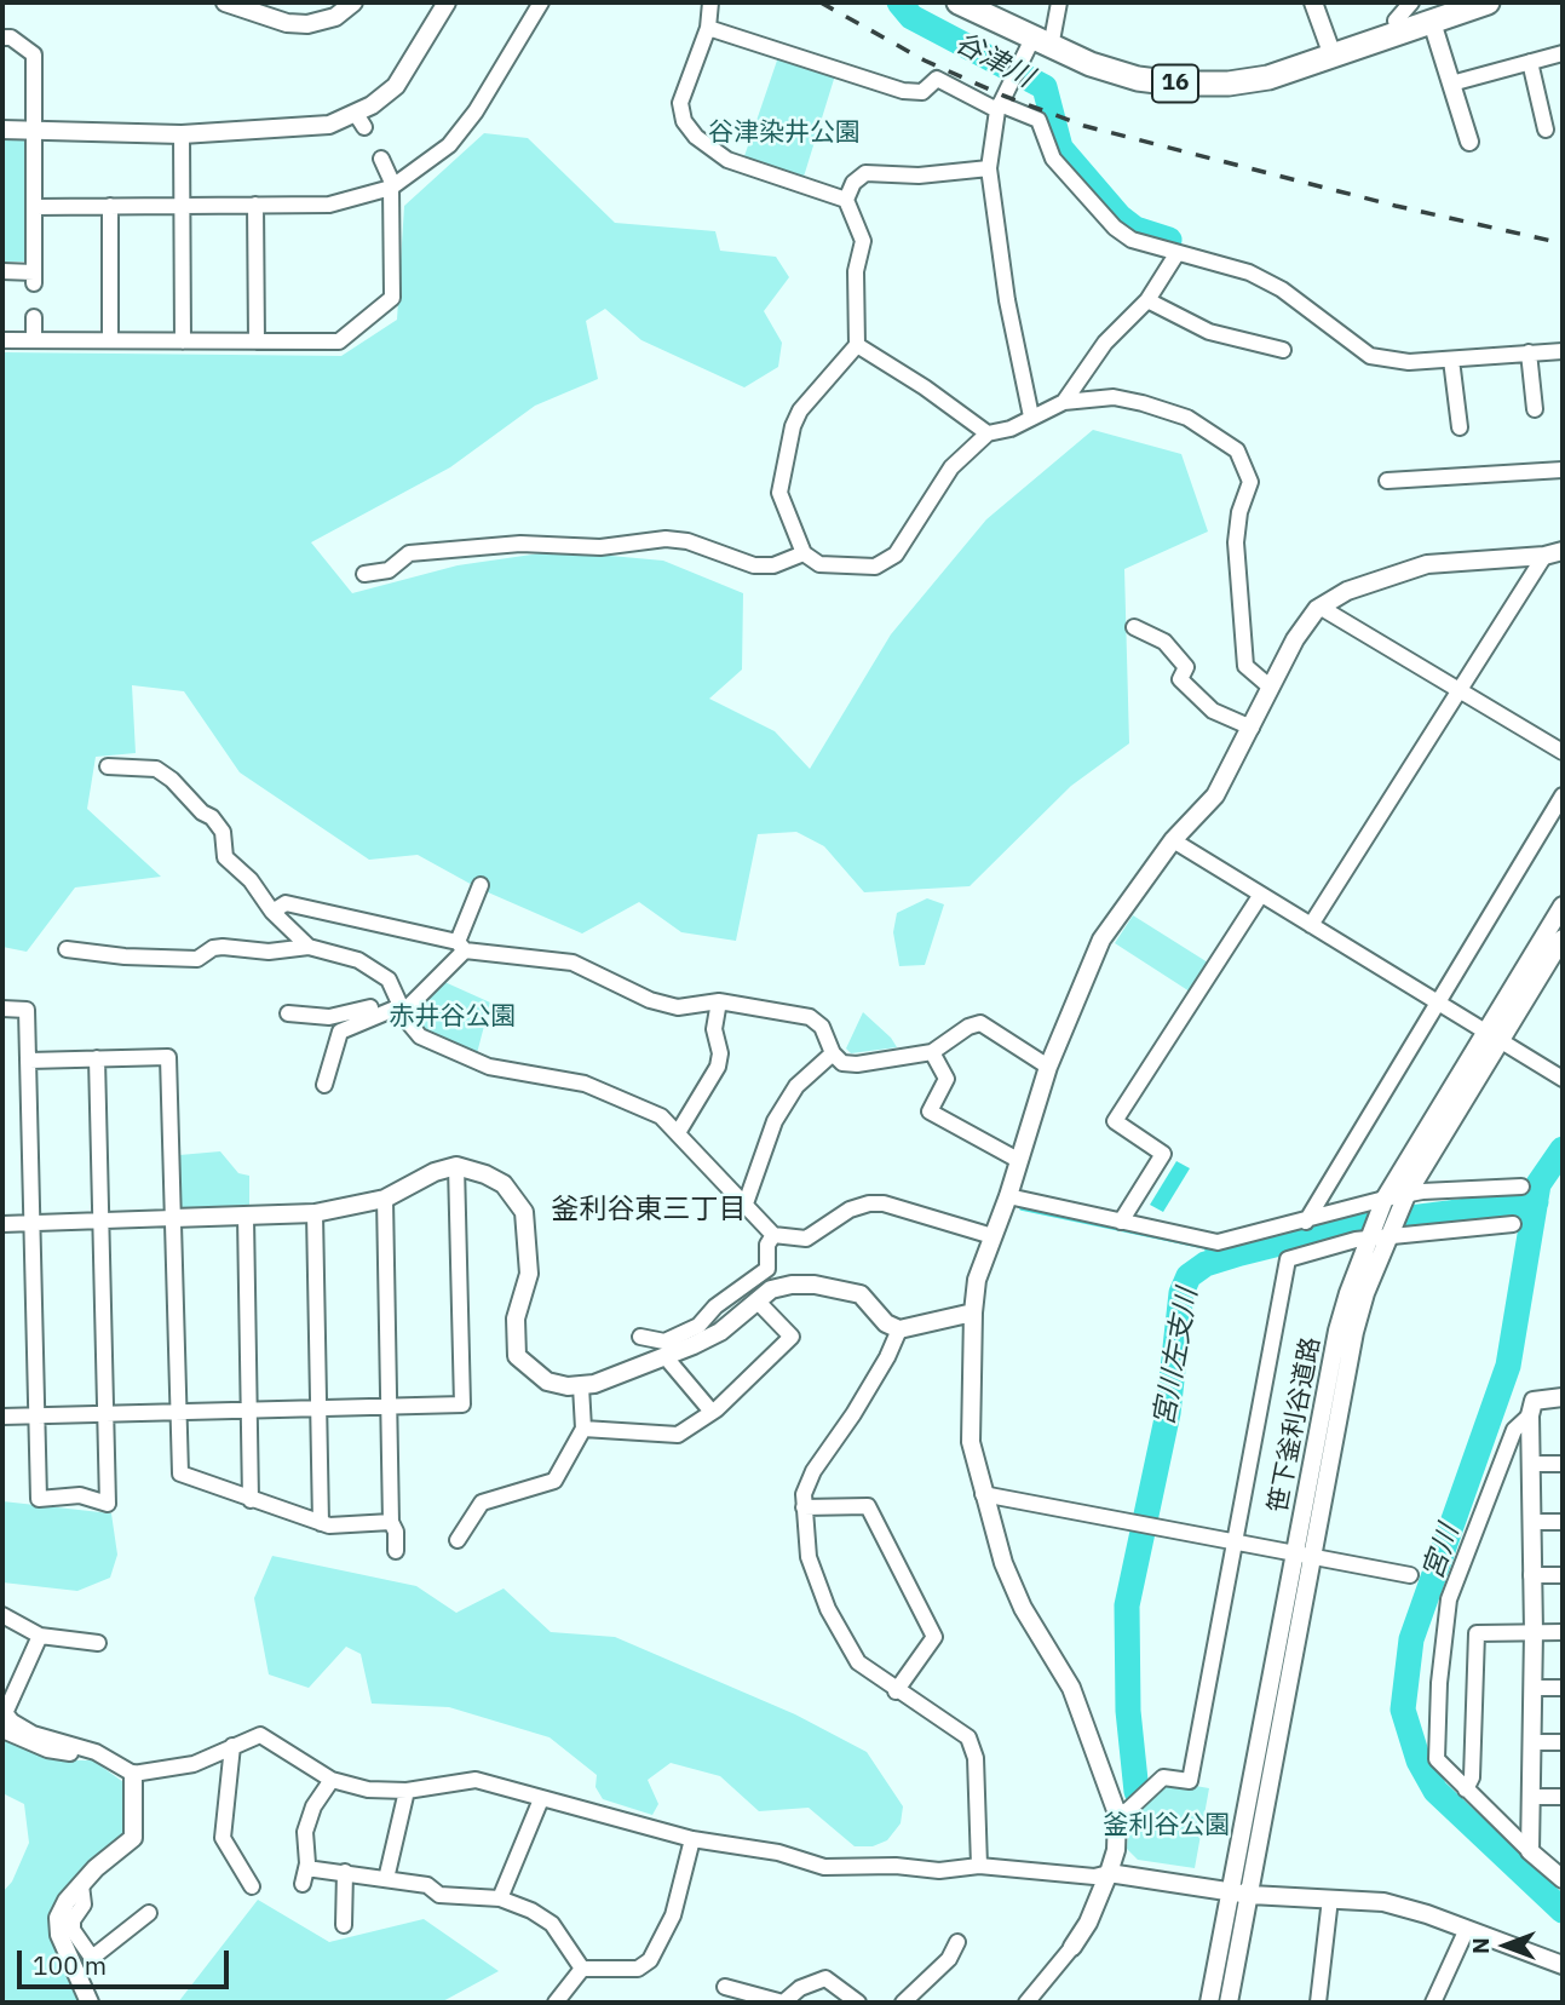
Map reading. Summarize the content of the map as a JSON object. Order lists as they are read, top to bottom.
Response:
{
  "streets": {
    "highway": ["16"],
    "street": ["笹下釜利谷道路"]
  },
  "districts": ["釜利谷東三丁目"],
  "water": ["谷津川", "宮川左支川", "宮川"],
  "parks": ["谷津染井公園", "赤井谷公園", "釜利谷公園"],
  "scale_bar": "100 m",
  "north": "left"
}
